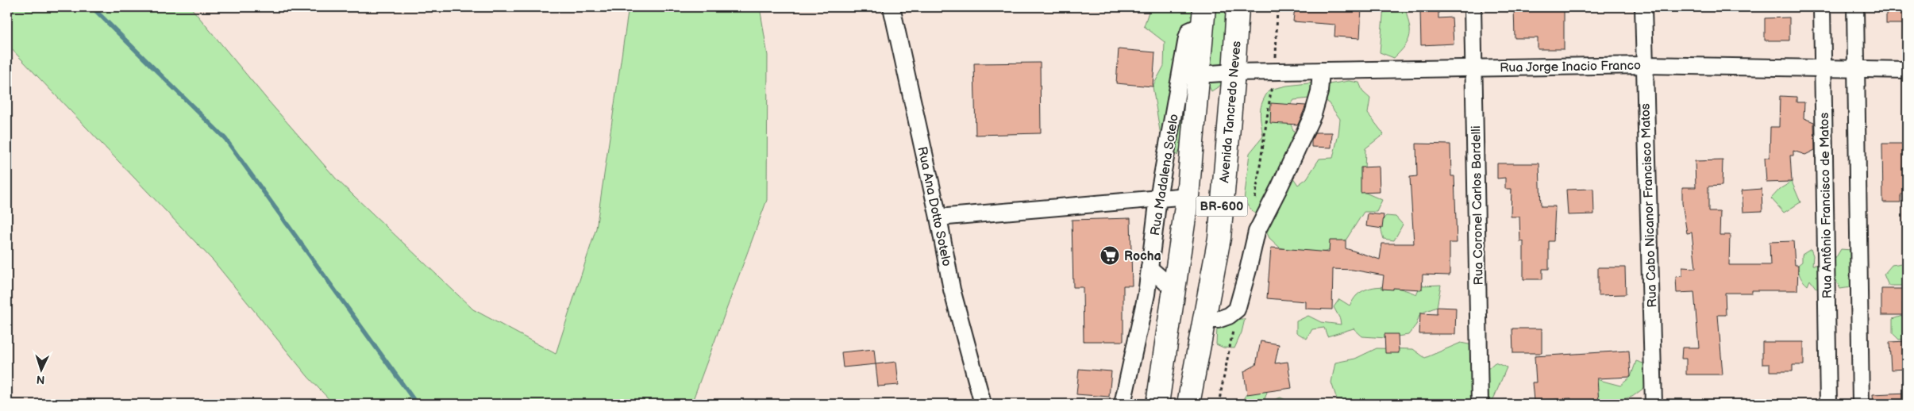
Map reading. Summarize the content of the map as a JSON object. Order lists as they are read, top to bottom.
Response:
{
  "streets": {
    "main road": ["Avenida Tancredo Neves", "BR-600"],
    "street": [
      "Rua Jorge Inacio Franco",
      "Rua Madalena Sotelo",
      "Rua Coronel Carlos Bardelli",
      "Rua Cabo Nicanor Francisco Matos",
      "Rua Antônio Francisco de Matos",
      "Rua Ana Dotto Sotelo"
    ]
  },
  "crossings": [
    ["Rua Jorge Inacio Franco", "Avenida Tancredo Neves"],
    ["Rua Jorge Inacio Franco", "Rua Coronel Carlos Bardelli"],
    ["Rua Jorge Inacio Franco", "Rua Cabo Nicanor Francisco Matos"],
    ["Rua Jorge Inacio Franco", "Rua Antônio Francisco de Matos"],
    ["Rua Jorge Inacio Franco", "BR-600"],
    ["Rua Madalena Sotelo", "BR-600"]
  ],
  "places": {
    "supermarket": ["Rocha"]
  },
  "north": "bottom"
}
